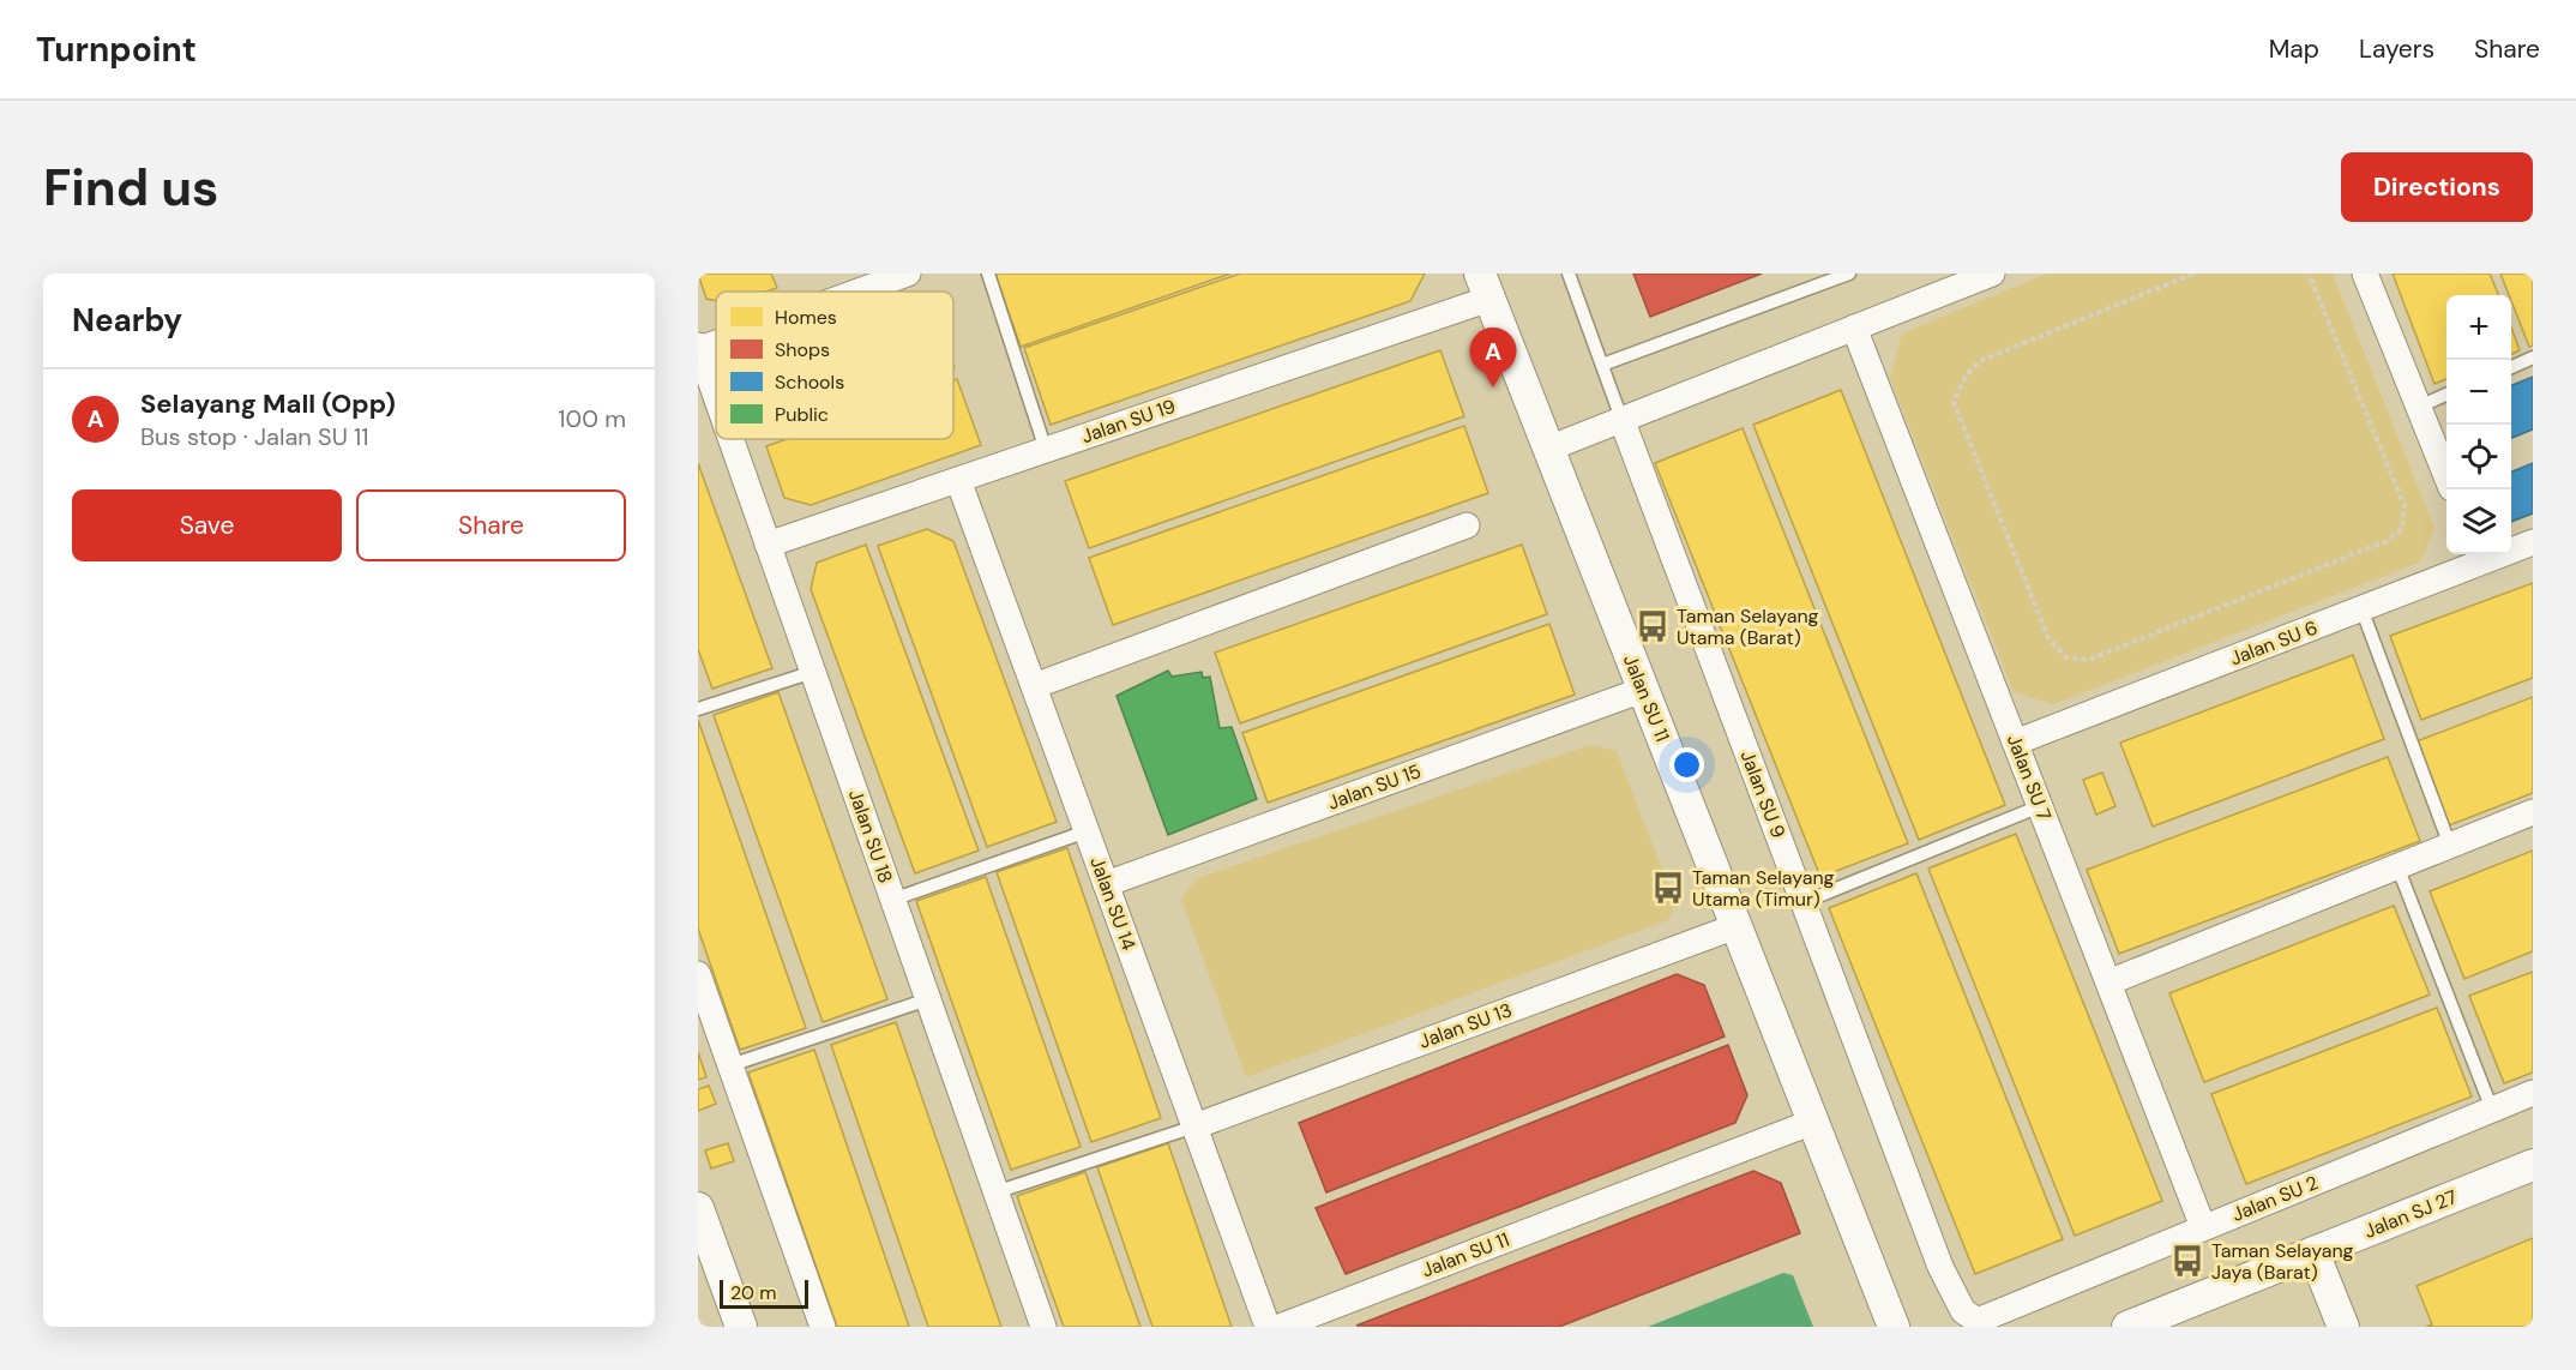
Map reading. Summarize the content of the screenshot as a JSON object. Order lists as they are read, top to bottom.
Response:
{
  "streets": {
    "street": [
      "Jalan SU 19",
      "Jalan SU 6",
      "Jalan SU 11",
      "Jalan SU 7",
      "Jalan SU 15",
      "Jalan SU 9",
      "Jalan SU 18",
      "Jalan SU 14",
      "Jalan SU 13",
      "Jalan SU 2",
      "Jalan SJ 27"
    ]
  },
  "crossings": [
    ["Jalan SU 19", "Jalan SU 11"],
    ["Jalan SU 19", "Jalan SU 18"],
    ["Jalan SU 19", "Jalan SU 14"],
    ["Jalan SU 6", "Jalan SU 7"],
    ["Jalan SU 11", "Jalan SU 15"],
    ["Jalan SU 11", "Jalan SU 13"],
    ["Jalan SU 7", "Jalan SU 2"],
    ["Jalan SU 15", "Jalan SU 14"],
    ["Jalan SU 9", "Jalan SU 2"],
    ["Jalan SU 14", "Jalan SU 13"]
  ],
  "places": {
    "bus stop": ["Taman Selayang Utama (Barat)", "Taman Selayang Utama (Timur)", "Taman Selayang Jaya (Barat)"]
  },
  "legend": [
    "Homes",
    "Shops",
    "Schools",
    "Public"
  ],
  "scale_bar": "20 m",
  "page": {
    "header": "Turnpoint",
    "nav": ["Map", "Layers", "Share"],
    "buttons": [
      "Directions",
      ["Save", "Share"]
    ],
    "title": "Find us",
    "heading": "Nearby",
    "map_buttons": ["+", "−"],
    "pins": "A",
    "list": [
      {
        "mark": "A",
        "name": "Selayang Mall (Opp)",
        "note": "Bus stop · Jalan SU 11",
        "value": "100 m"
      }
    ],
    "scale": "20 m"
  }
}
